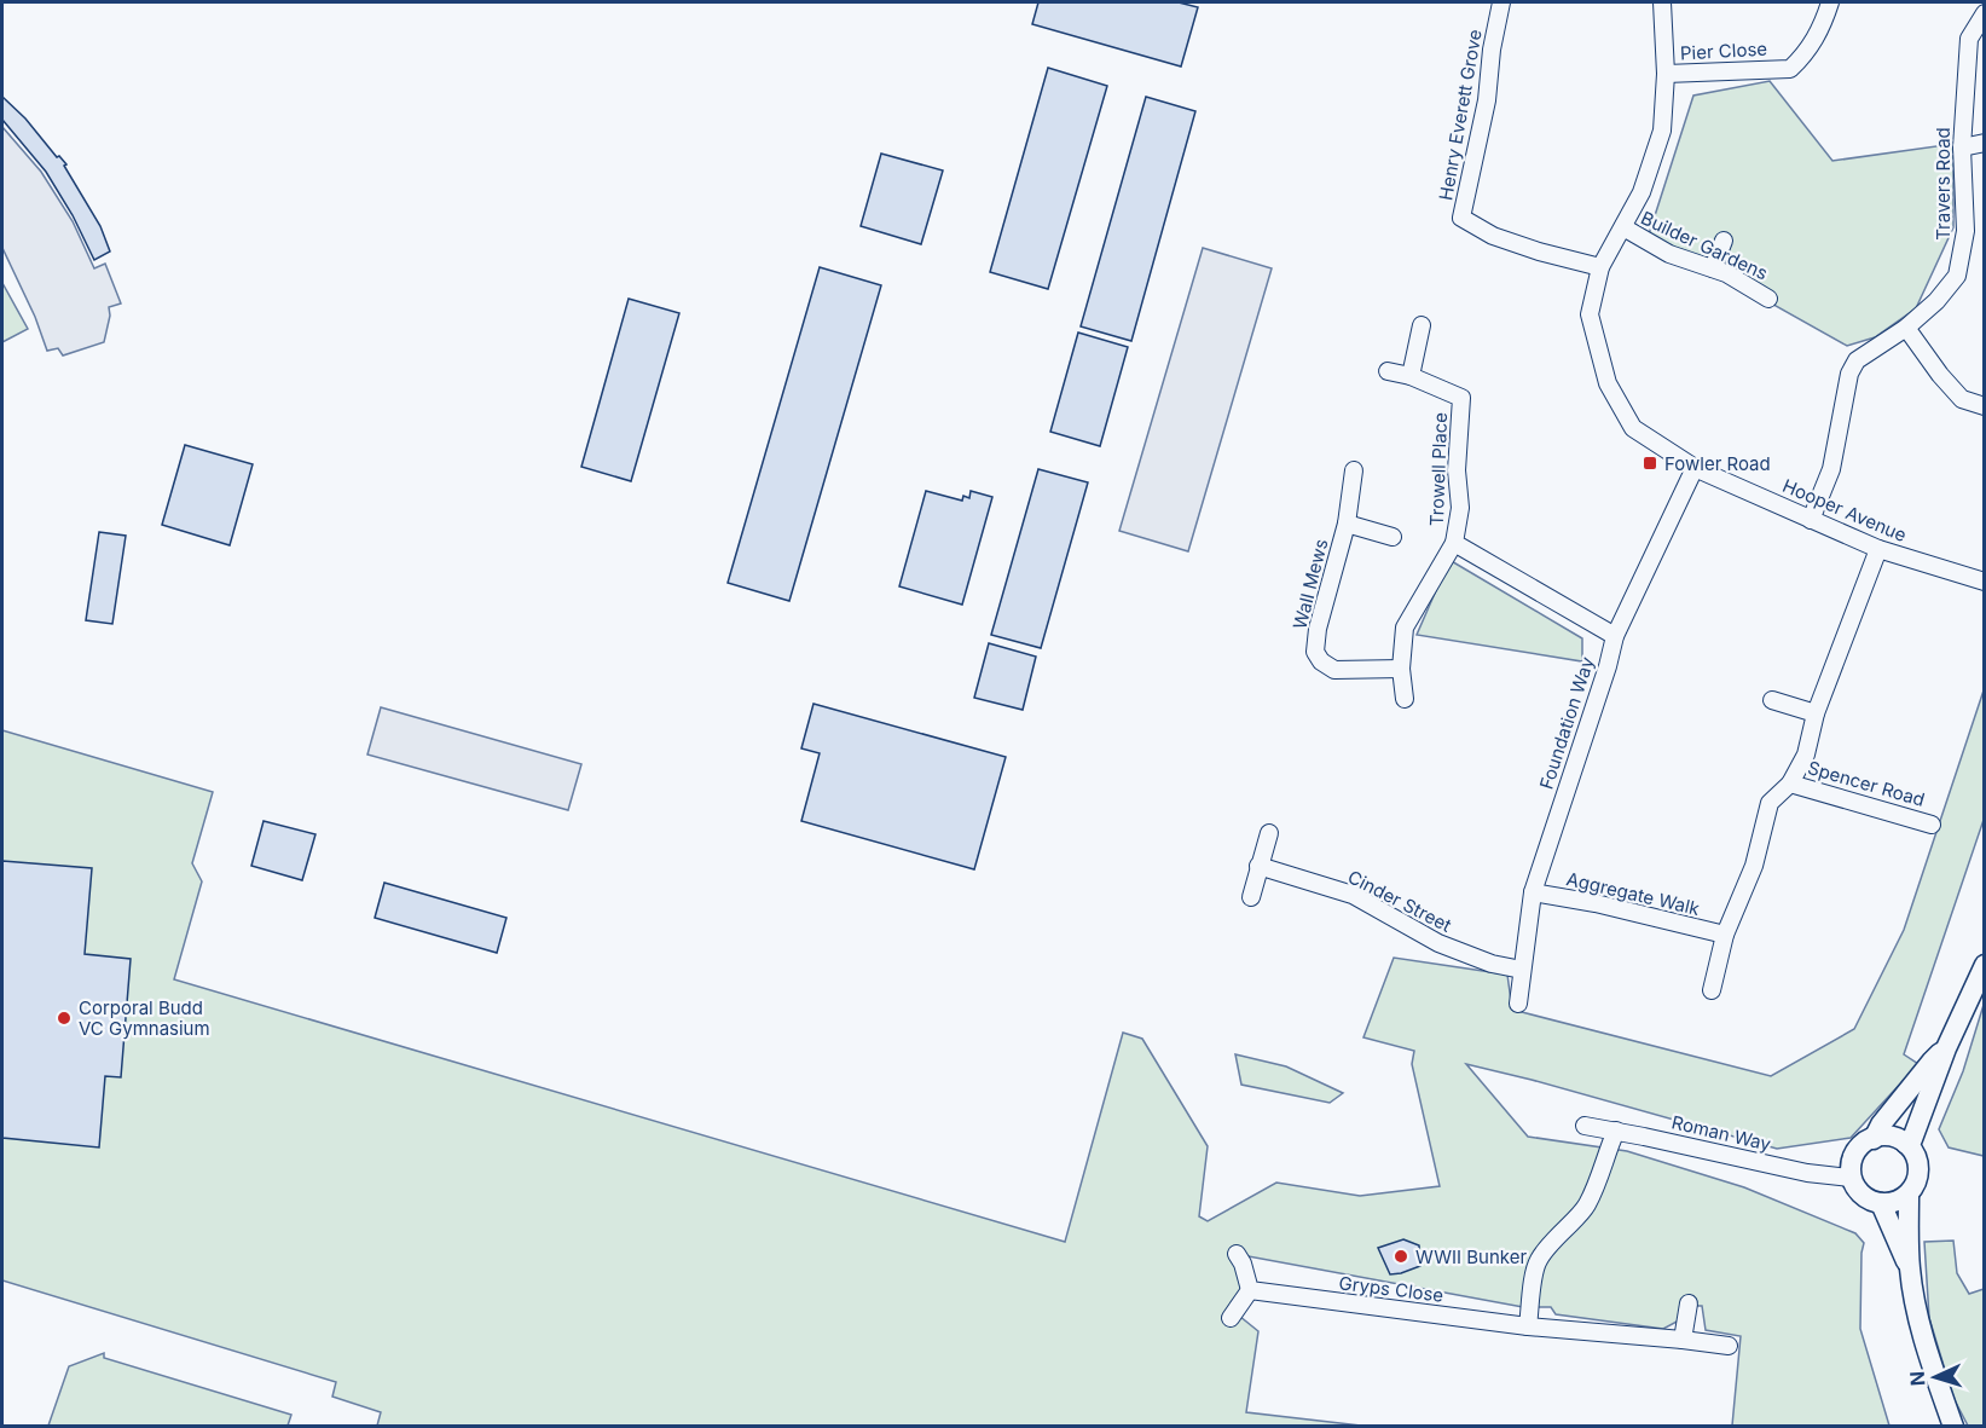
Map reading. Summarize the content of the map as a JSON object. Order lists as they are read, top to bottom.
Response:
{
  "streets": {
    "street": [
      "Pier Close",
      "Henry Everett Grove",
      "Travers Road",
      "Builder Gardens",
      "Trowell Place",
      "Hooper Avenue",
      "Wall Mews",
      "Foundation Way",
      "Spencer Road",
      "Aggregate Walk",
      "Cinder Street",
      "Roman Way",
      "Gryps Close"
    ]
  },
  "crossings": [
    ["Pier Close", "Hooper Avenue"],
    ["Henry Everett Grove", "Hooper Avenue"],
    ["Travers Road", "Hooper Avenue"],
    ["Builder Gardens", "Hooper Avenue"],
    ["Trowell Place", "Foundation Way"],
    ["Hooper Avenue", "Foundation Way"],
    ["Foundation Way", "Aggregate Walk"],
    ["Foundation Way", "Cinder Street"]
  ],
  "places": {
    "transit": ["Fowler Road"],
    "other": ["Corporal Budd VC Gymnasium", "WWII Bunker"]
  },
  "north": "left"
}
